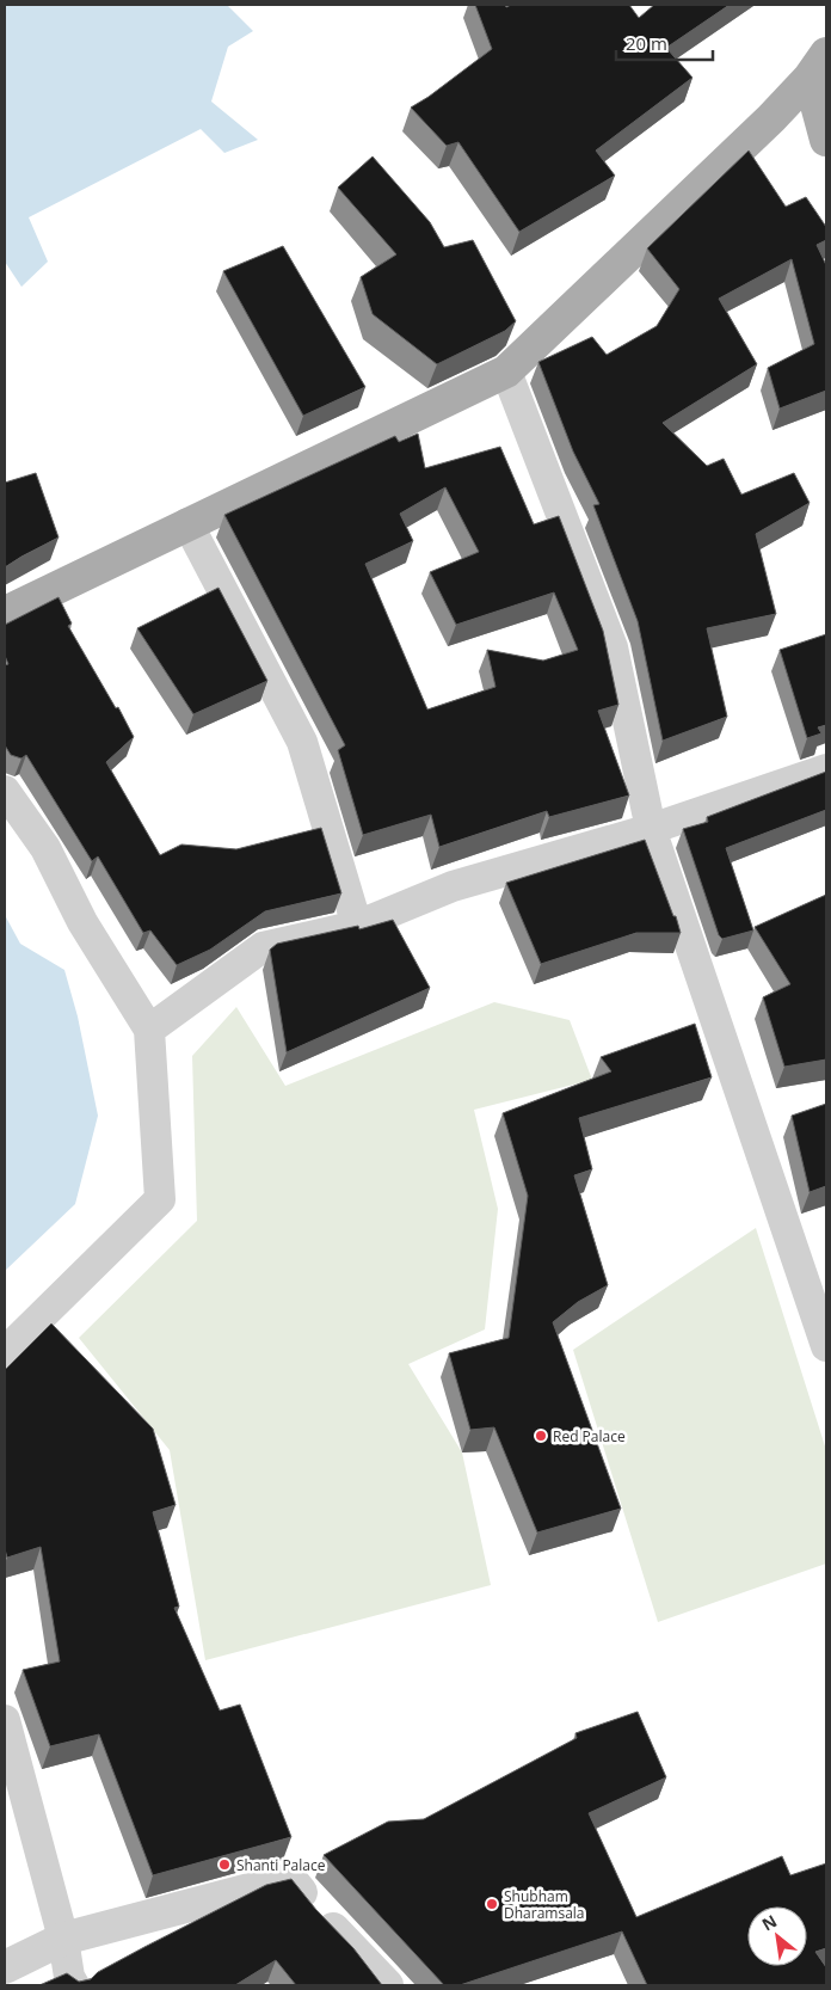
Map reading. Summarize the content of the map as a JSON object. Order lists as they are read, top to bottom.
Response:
{
  "places": ["Red Palace", "Shanti Palace", "Shubham Dharamsala"],
  "scale_bar": "20 m",
  "north": "top left"
}
